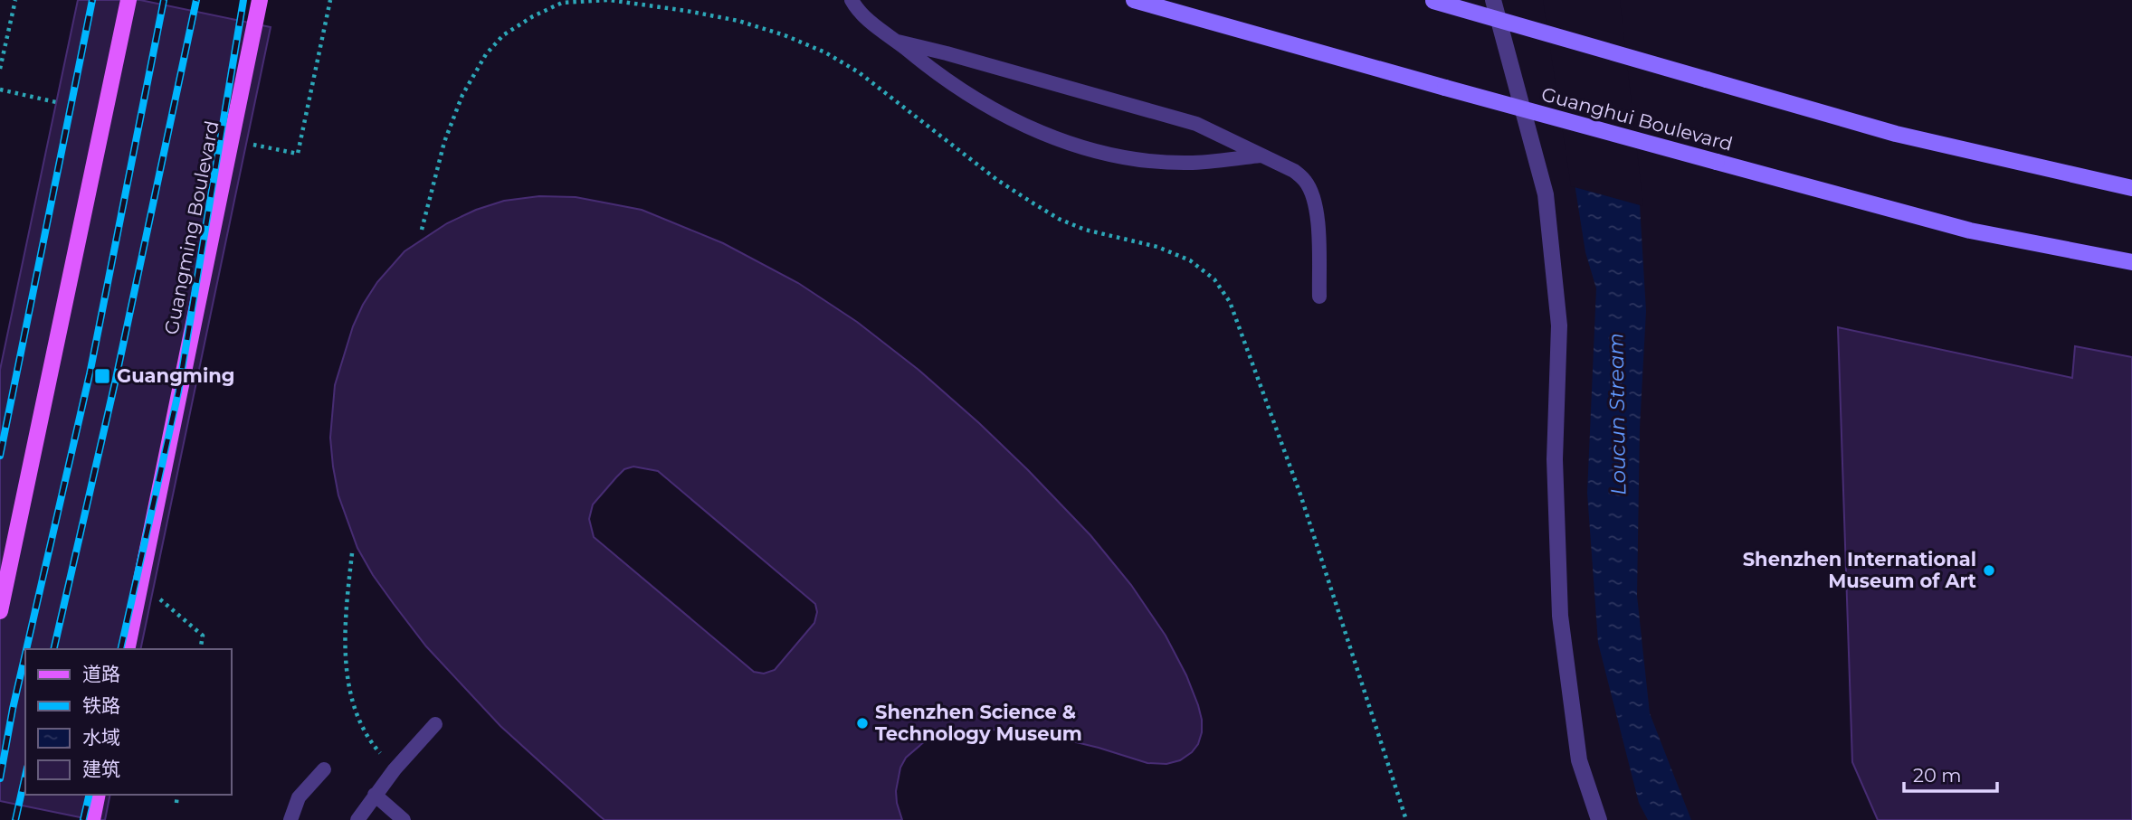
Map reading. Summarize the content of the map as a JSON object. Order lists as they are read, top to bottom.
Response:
{
  "streets": {
    "main road": ["Guanghui Boulevard", "Guangming Boulevard"]
  },
  "water": ["Loucun Stream"],
  "places": {
    "transit": ["Guangming"],
    "other": ["Shenzhen International Museum of Art", "Shenzhen Science & Technology Museum"]
  },
  "legend": [
    "道路",
    "铁路",
    "水域",
    "建筑"
  ],
  "scale_bar": "20 m"
}
